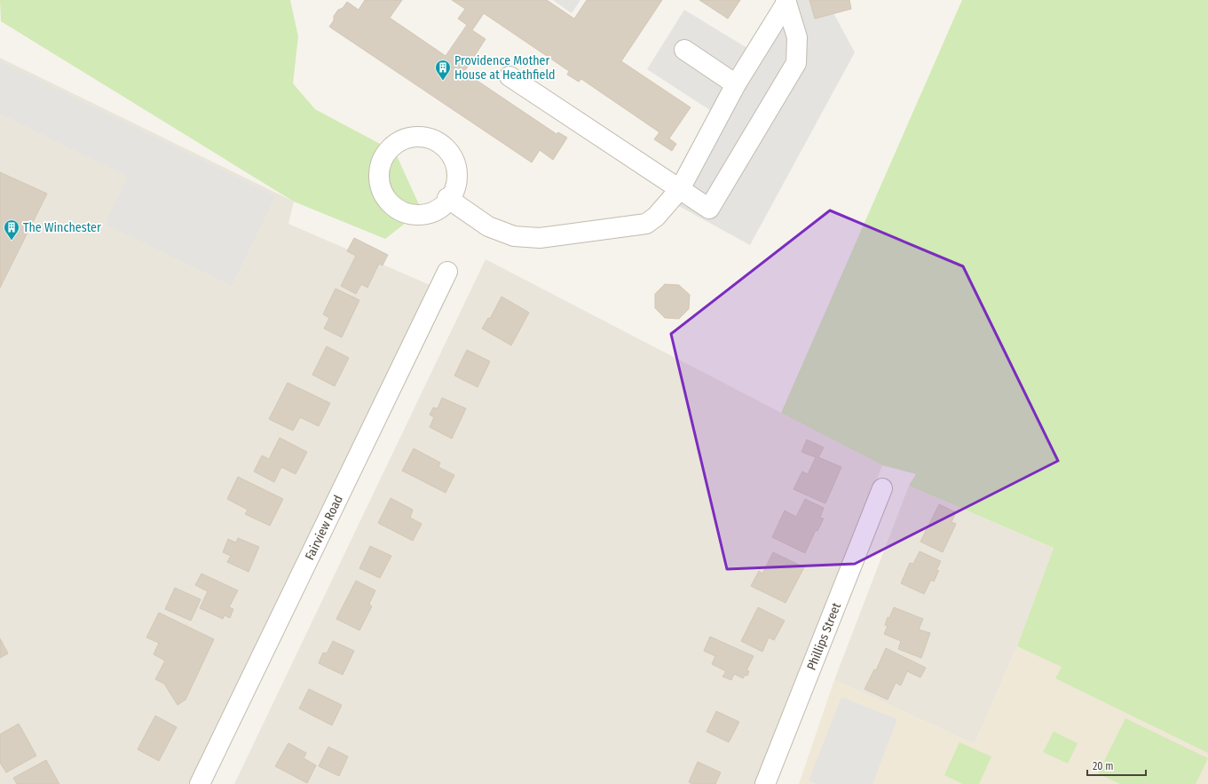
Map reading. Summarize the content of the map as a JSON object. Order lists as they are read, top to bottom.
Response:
{
  "streets": {
    "street": ["Fairview Road", "Phillips Street"]
  },
  "places": {
    "building": ["Providence Mother House at Heathfield", "The Winchester"]
  },
  "scale_bar": "20 m"
}
